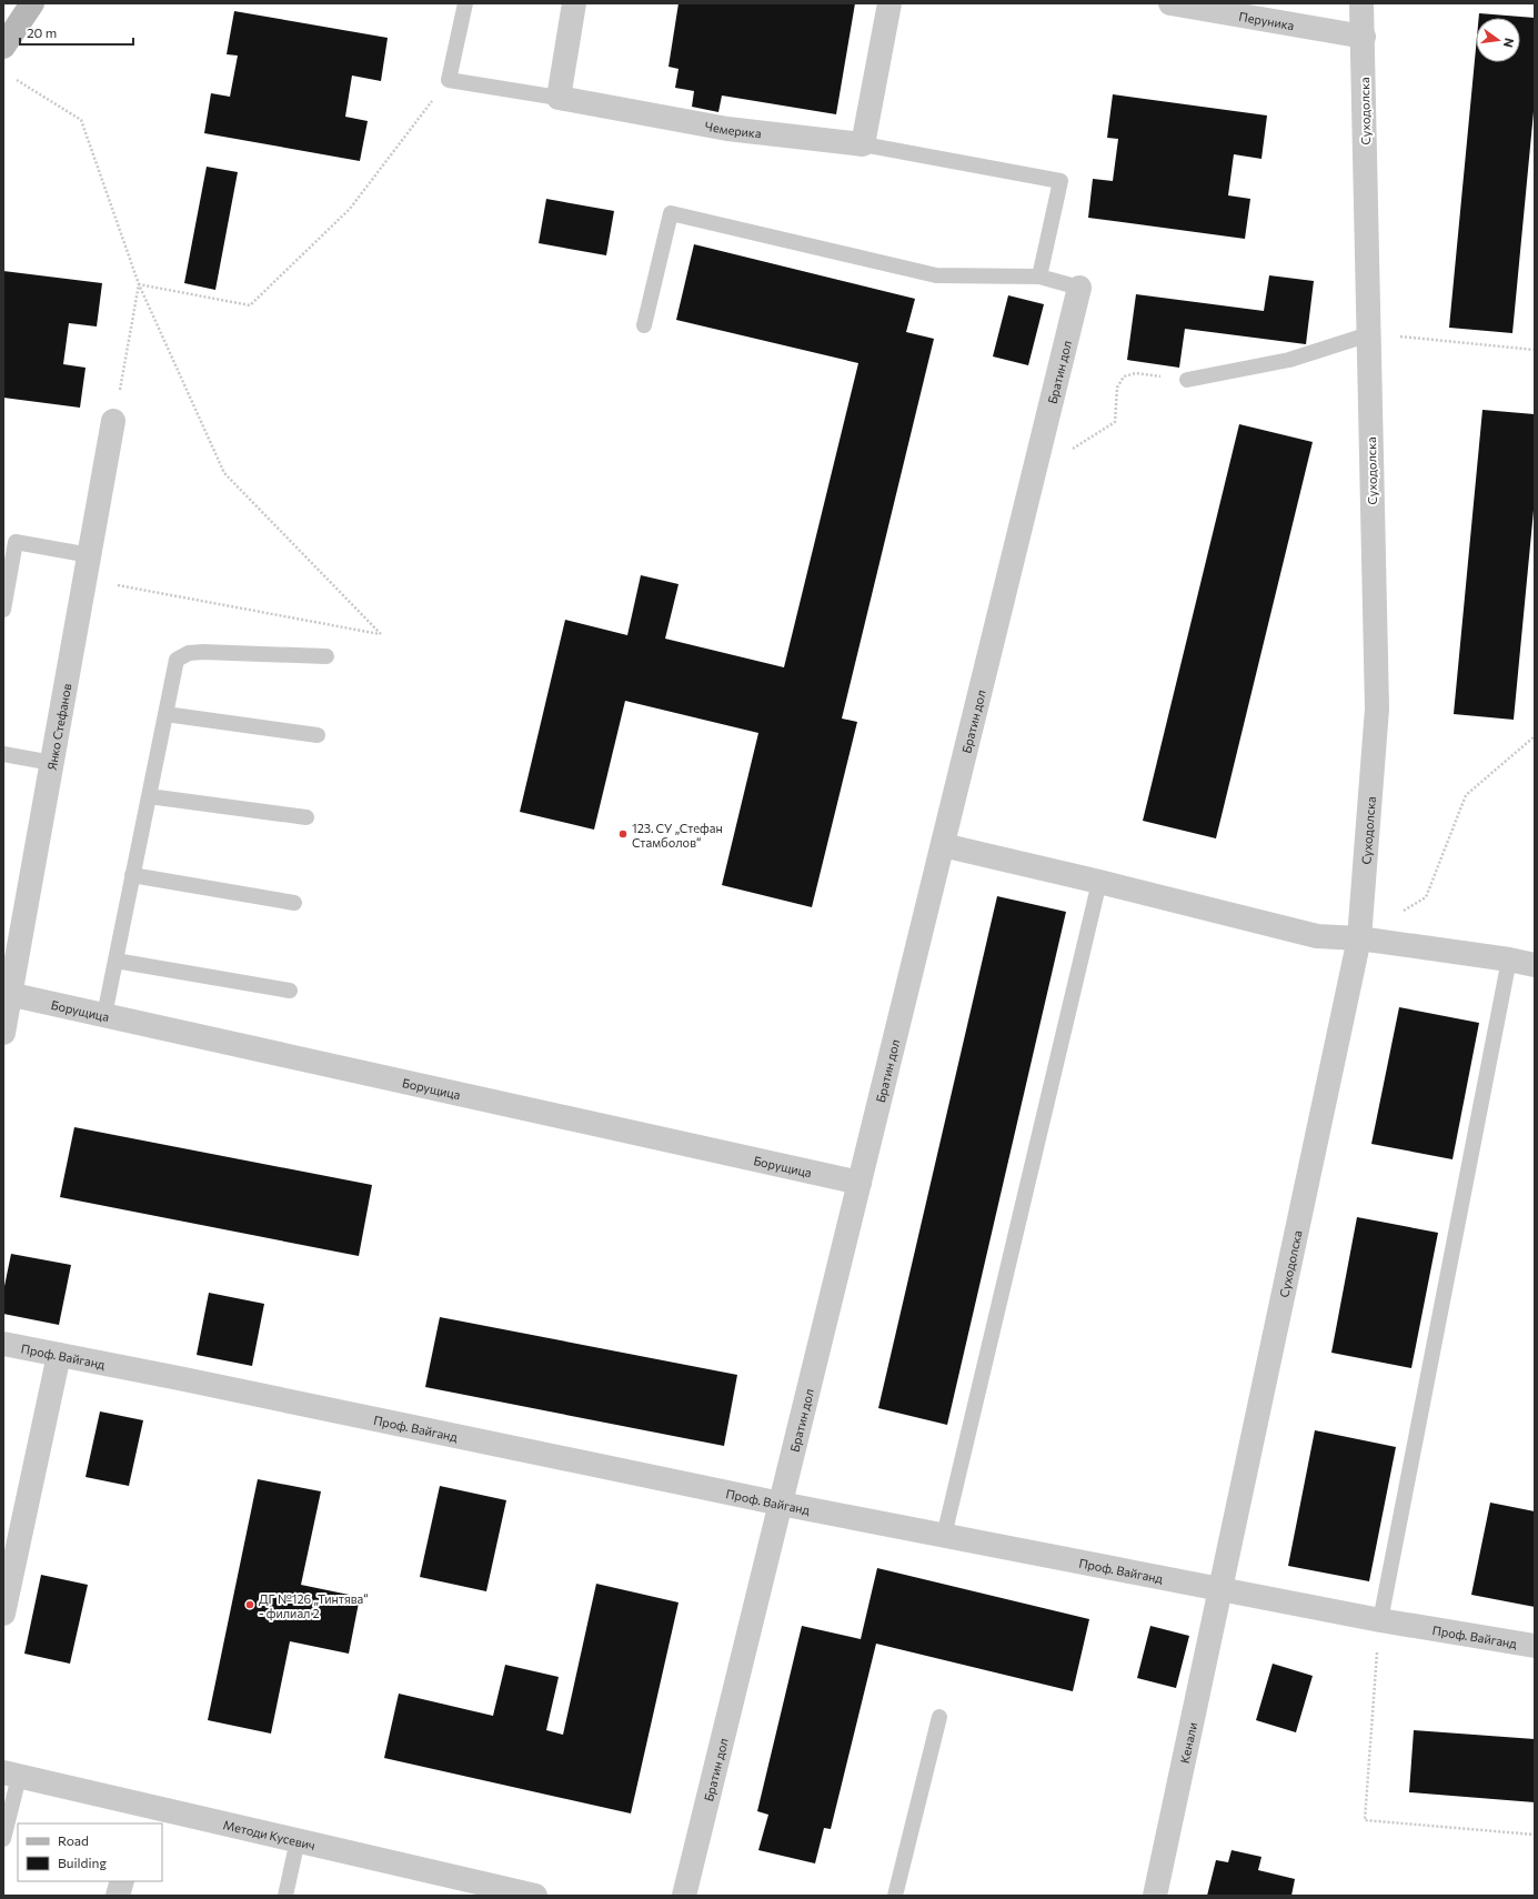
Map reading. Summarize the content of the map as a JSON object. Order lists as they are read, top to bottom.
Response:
{
  "streets": {
    "street": [
      "Перуника",
      "Суходолска",
      "Чемерика",
      "Братин дол",
      "Янко Стефанов",
      "Борущица",
      "Проф. Вайганд",
      "Кенали",
      "Методи Кусевич"
    ]
  },
  "crossings": [
    ["Перуника", "Суходолска"],
    ["Суходолска", "Проф. Вайганд"],
    ["Суходолска", "Кенали"],
    ["Братин дол", "Борущица"],
    ["Братин дол", "Проф. Вайганд"],
    ["Янко Стефанов", "Борущица"],
    ["Проф. Вайганд", "Кенали"]
  ],
  "places": ["123. СУ „Стефан Стамболов“", "ДГ №126 „Тинтява“ - филиал 2"],
  "legend": ["Road", "Building"],
  "scale_bar": "20 m",
  "north": "right"
}
